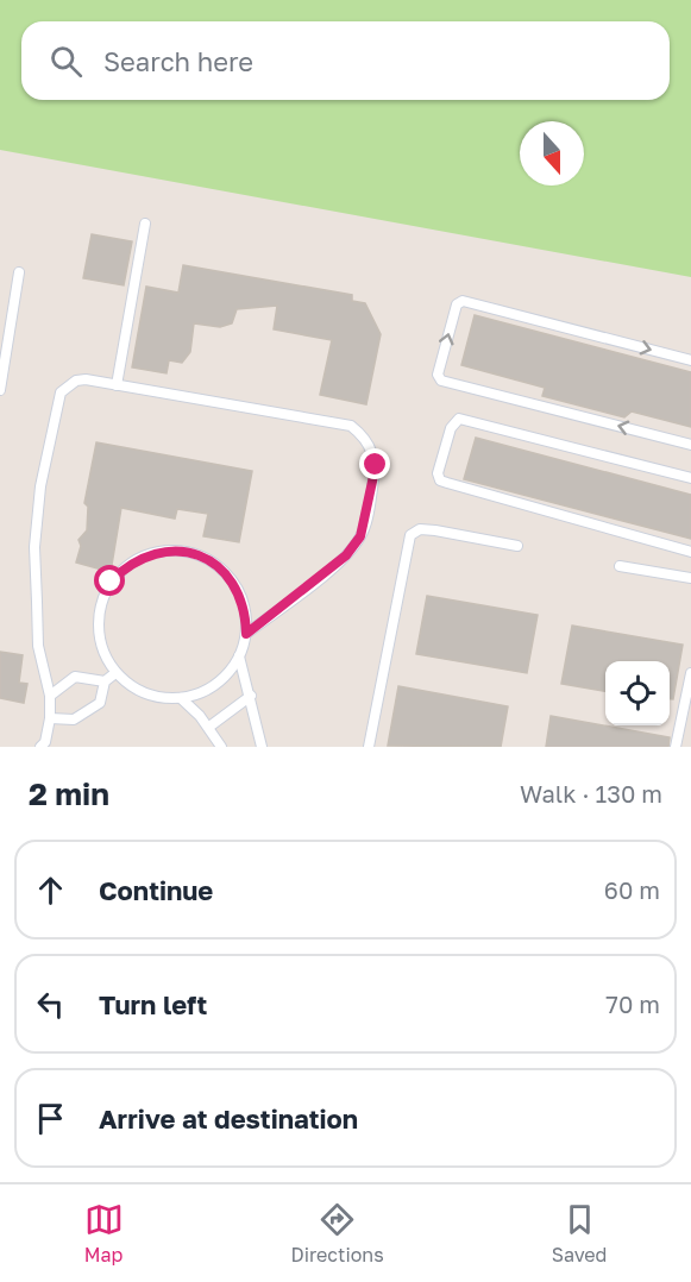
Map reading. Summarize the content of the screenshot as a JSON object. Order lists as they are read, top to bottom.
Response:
{
  "north": "bottom",
  "page": {
    "search": "Search here",
    "heading": ["2 min", "Walk · 130 m"],
    "list": [
      ["Continue", "60 m"],
      ["Turn left", "70 m"],
      "Arrive at destination"
    ],
    "nav": ["Map", "Directions", "Saved"]
  }
}
